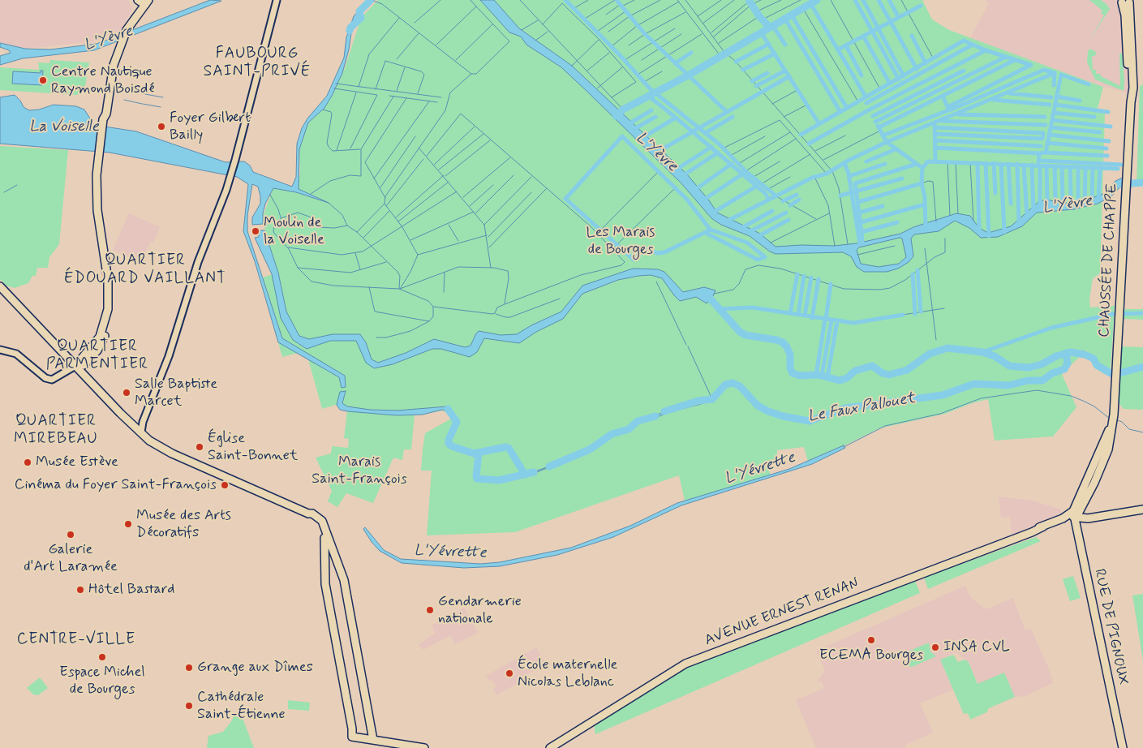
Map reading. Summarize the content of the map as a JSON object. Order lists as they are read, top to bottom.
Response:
{
  "streets": {
    "main road": ["CHAUSSÉE DE CHAPPE", "AVENUE ERNEST RENAN", "RUE DE PIGNOUX"]
  },
  "crossings": [
    ["CHAUSSÉE DE CHAPPE", "AVENUE ERNEST RENAN"],
    ["CHAUSSÉE DE CHAPPE", "RUE DE PIGNOUX"],
    ["AVENUE ERNEST RENAN", "RUE DE PIGNOUX"]
  ],
  "districts": [
    "FAUBOURG SAINT-PRIVÉ",
    "QUARTIER ÉDOUARD VAILLANT",
    "QUARTIER PARMENTIER",
    "QUARTIER MIREBEAU",
    "CENTRE-VILLE"
  ],
  "water": [
    "L'Yèvre",
    "La Voiselle",
    "Le Faux Pallouet",
    "L'Yévrette"
  ],
  "parks": ["Les Marais de Bourges", "Marais Saint-François"],
  "places": [
    "Centre Nautique Raymond Boisdé",
    "Foyer Gilbert Bailly",
    "Moulin de la Voiselle",
    "Salle Baptiste Marcet",
    "Église Saint-Bonnet",
    "Musée Estève",
    "Cinéma du Foyer Saint-François",
    "Musée des Arts Décoratifs",
    "Galerie d'Art Laramée",
    "Hôtel Bastard",
    "Gendarmerie nationale",
    "ECEMA Bourges",
    "INSA CVL",
    "Espace Michel de Bourges",
    "Grange aux Dîmes",
    "École maternelle Nicolas Leblanc",
    "Cathédrale Saint-Étienne"
  ]
}
